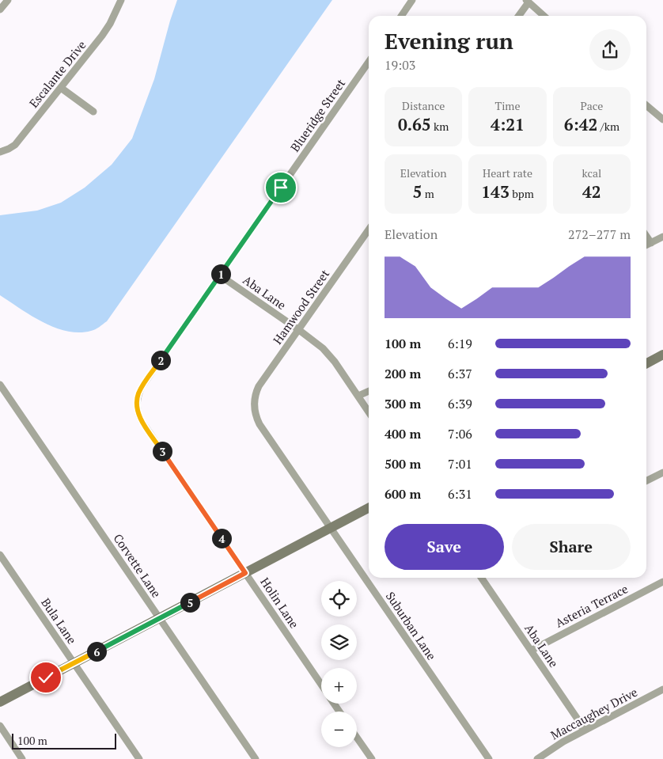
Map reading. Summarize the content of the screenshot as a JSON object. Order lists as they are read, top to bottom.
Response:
{
  "streets": {
    "street": [
      "Escalante Drive",
      "Blueridge Street",
      "Aba Lane",
      "Hamwood Street",
      "Corvette Lane",
      "Holin Lane",
      "Asteria Terrace",
      "Bula Lane",
      "Suburban Lane",
      "Maccaughey Drive"
    ]
  },
  "crossings": [
    ["Blueridge Street", "Aba Lane"],
    ["Blueridge Street", "Holin Lane"],
    ["Aba Lane", "Hamwood Street"],
    ["Aba Lane", "Asteria Terrace"],
    ["Aba Lane", "Maccaughey Drive"],
    ["Hamwood Street", "Suburban Lane"]
  ],
  "scale_bar": "100 m",
  "page": {
    "heading": ["Evening run", "19:03"],
    "stats": [
      ["Distance", "0.65 km"],
      ["Time", "4:21"],
      ["Pace", "6:42 /km"],
      ["Elevation", "5 m"],
      ["Heart rate", "143 bpm"],
      ["kcal", "42"]
    ],
    "chart": ["Elevation", "272–277 m"],
    "pins": [
      "1",
      "2",
      "3",
      "4",
      "5",
      "6"
    ],
    "list": [
      {
        "name": "100 m",
        "note": "6:19"
      },
      {
        "name": "200 m",
        "note": "6:37"
      },
      {
        "name": "300 m",
        "note": "6:39"
      },
      {
        "name": "400 m",
        "note": "7:06"
      },
      {
        "name": "500 m",
        "note": "7:01"
      },
      {
        "name": "600 m",
        "note": "6:31"
      }
    ],
    "buttons": ["Save", "Share"],
    "map_buttons": ["+", "−"],
    "scale": "100 m"
  }
}
